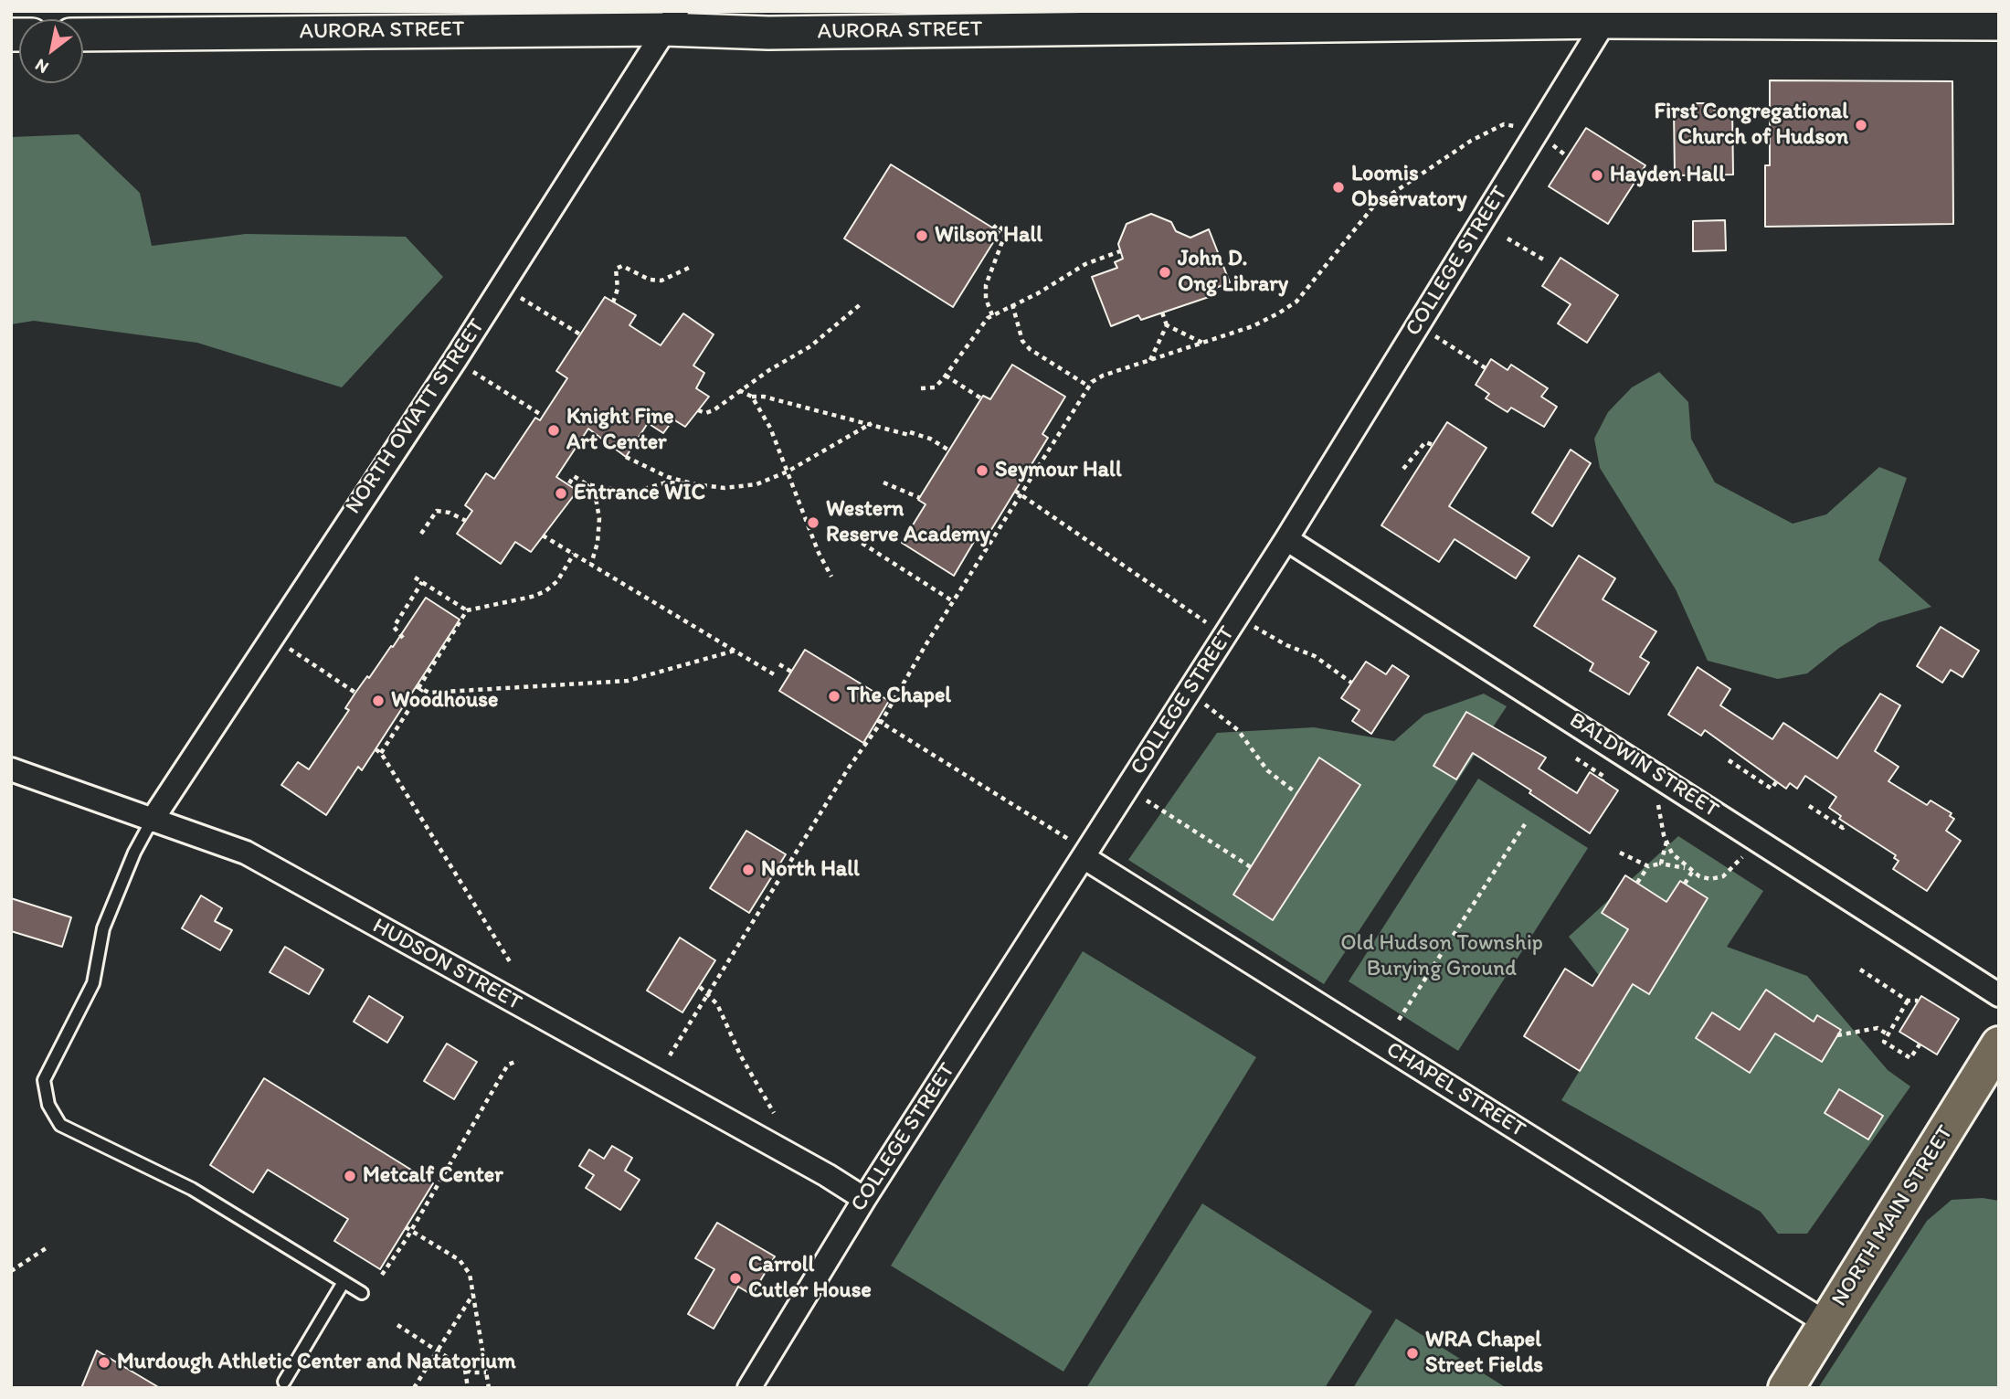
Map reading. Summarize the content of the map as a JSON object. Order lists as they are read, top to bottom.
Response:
{
  "streets": {
    "main road": ["NORTH MAIN STREET"],
    "street": [
      "AURORA STREET",
      "COLLEGE STREET",
      "NORTH OVIATT STREET",
      "BALDWIN STREET",
      "HUDSON STREET",
      "CHAPEL STREET"
    ]
  },
  "crossings": [
    ["AURORA STREET", "COLLEGE STREET"],
    ["AURORA STREET", "NORTH OVIATT STREET"],
    ["COLLEGE STREET", "BALDWIN STREET"],
    ["COLLEGE STREET", "HUDSON STREET"],
    ["COLLEGE STREET", "CHAPEL STREET"],
    ["NORTH OVIATT STREET", "HUDSON STREET"],
    ["CHAPEL STREET", "NORTH MAIN STREET"]
  ],
  "parks": ["Old Hudson Township Burying Ground"],
  "places": [
    "First Congregational Church of Hudson",
    "Hayden Hall",
    "Loomis Observatory",
    "Wilson Hall",
    "John D. Ong Library",
    "Knight Fine Art Center",
    "Seymour Hall",
    "Entrance WIC",
    "Western Reserve Academy",
    "The Chapel",
    "Woodhouse",
    "North Hall",
    "Metcalf Center",
    "Carroll Cutler House",
    "WRA Chapel Street Fields",
    "Murdough Athletic Center and Natatorium"
  ],
  "north": "bottom left"
}
